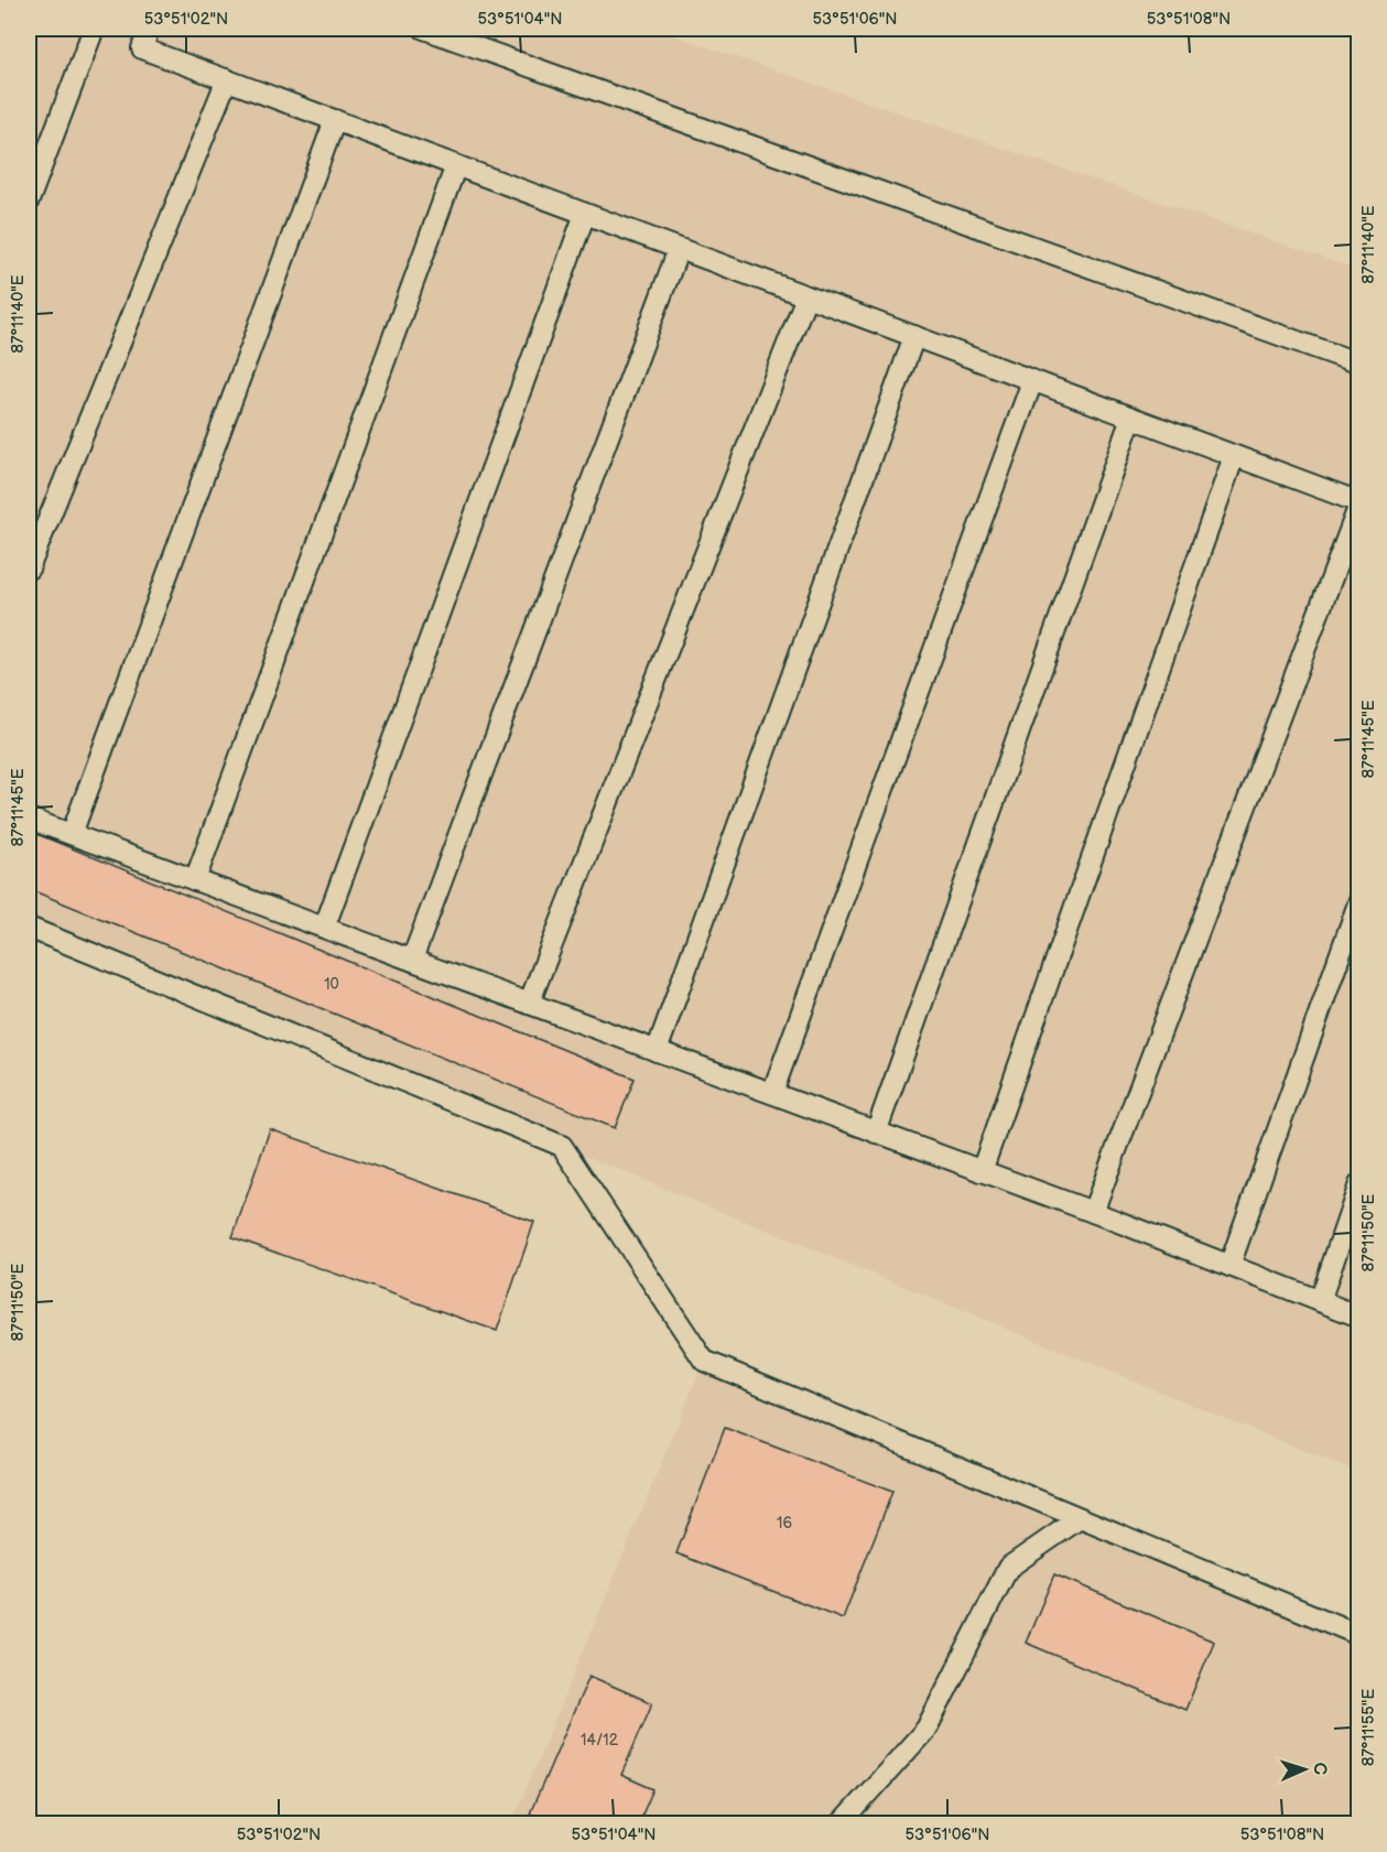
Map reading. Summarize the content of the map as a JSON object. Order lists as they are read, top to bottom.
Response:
{
  "house_numbers": ["10", "16", "14/12"],
  "north": "right",
  "coordinates": [
    "53°51'02\"N",
    "53°51'04\"N",
    "53°51'06\"N",
    "53°51'08\"N",
    "87°11'40\"E",
    "87°11'45\"E",
    "87°11'50\"E",
    "87°11'55\"E"
  ]
}
